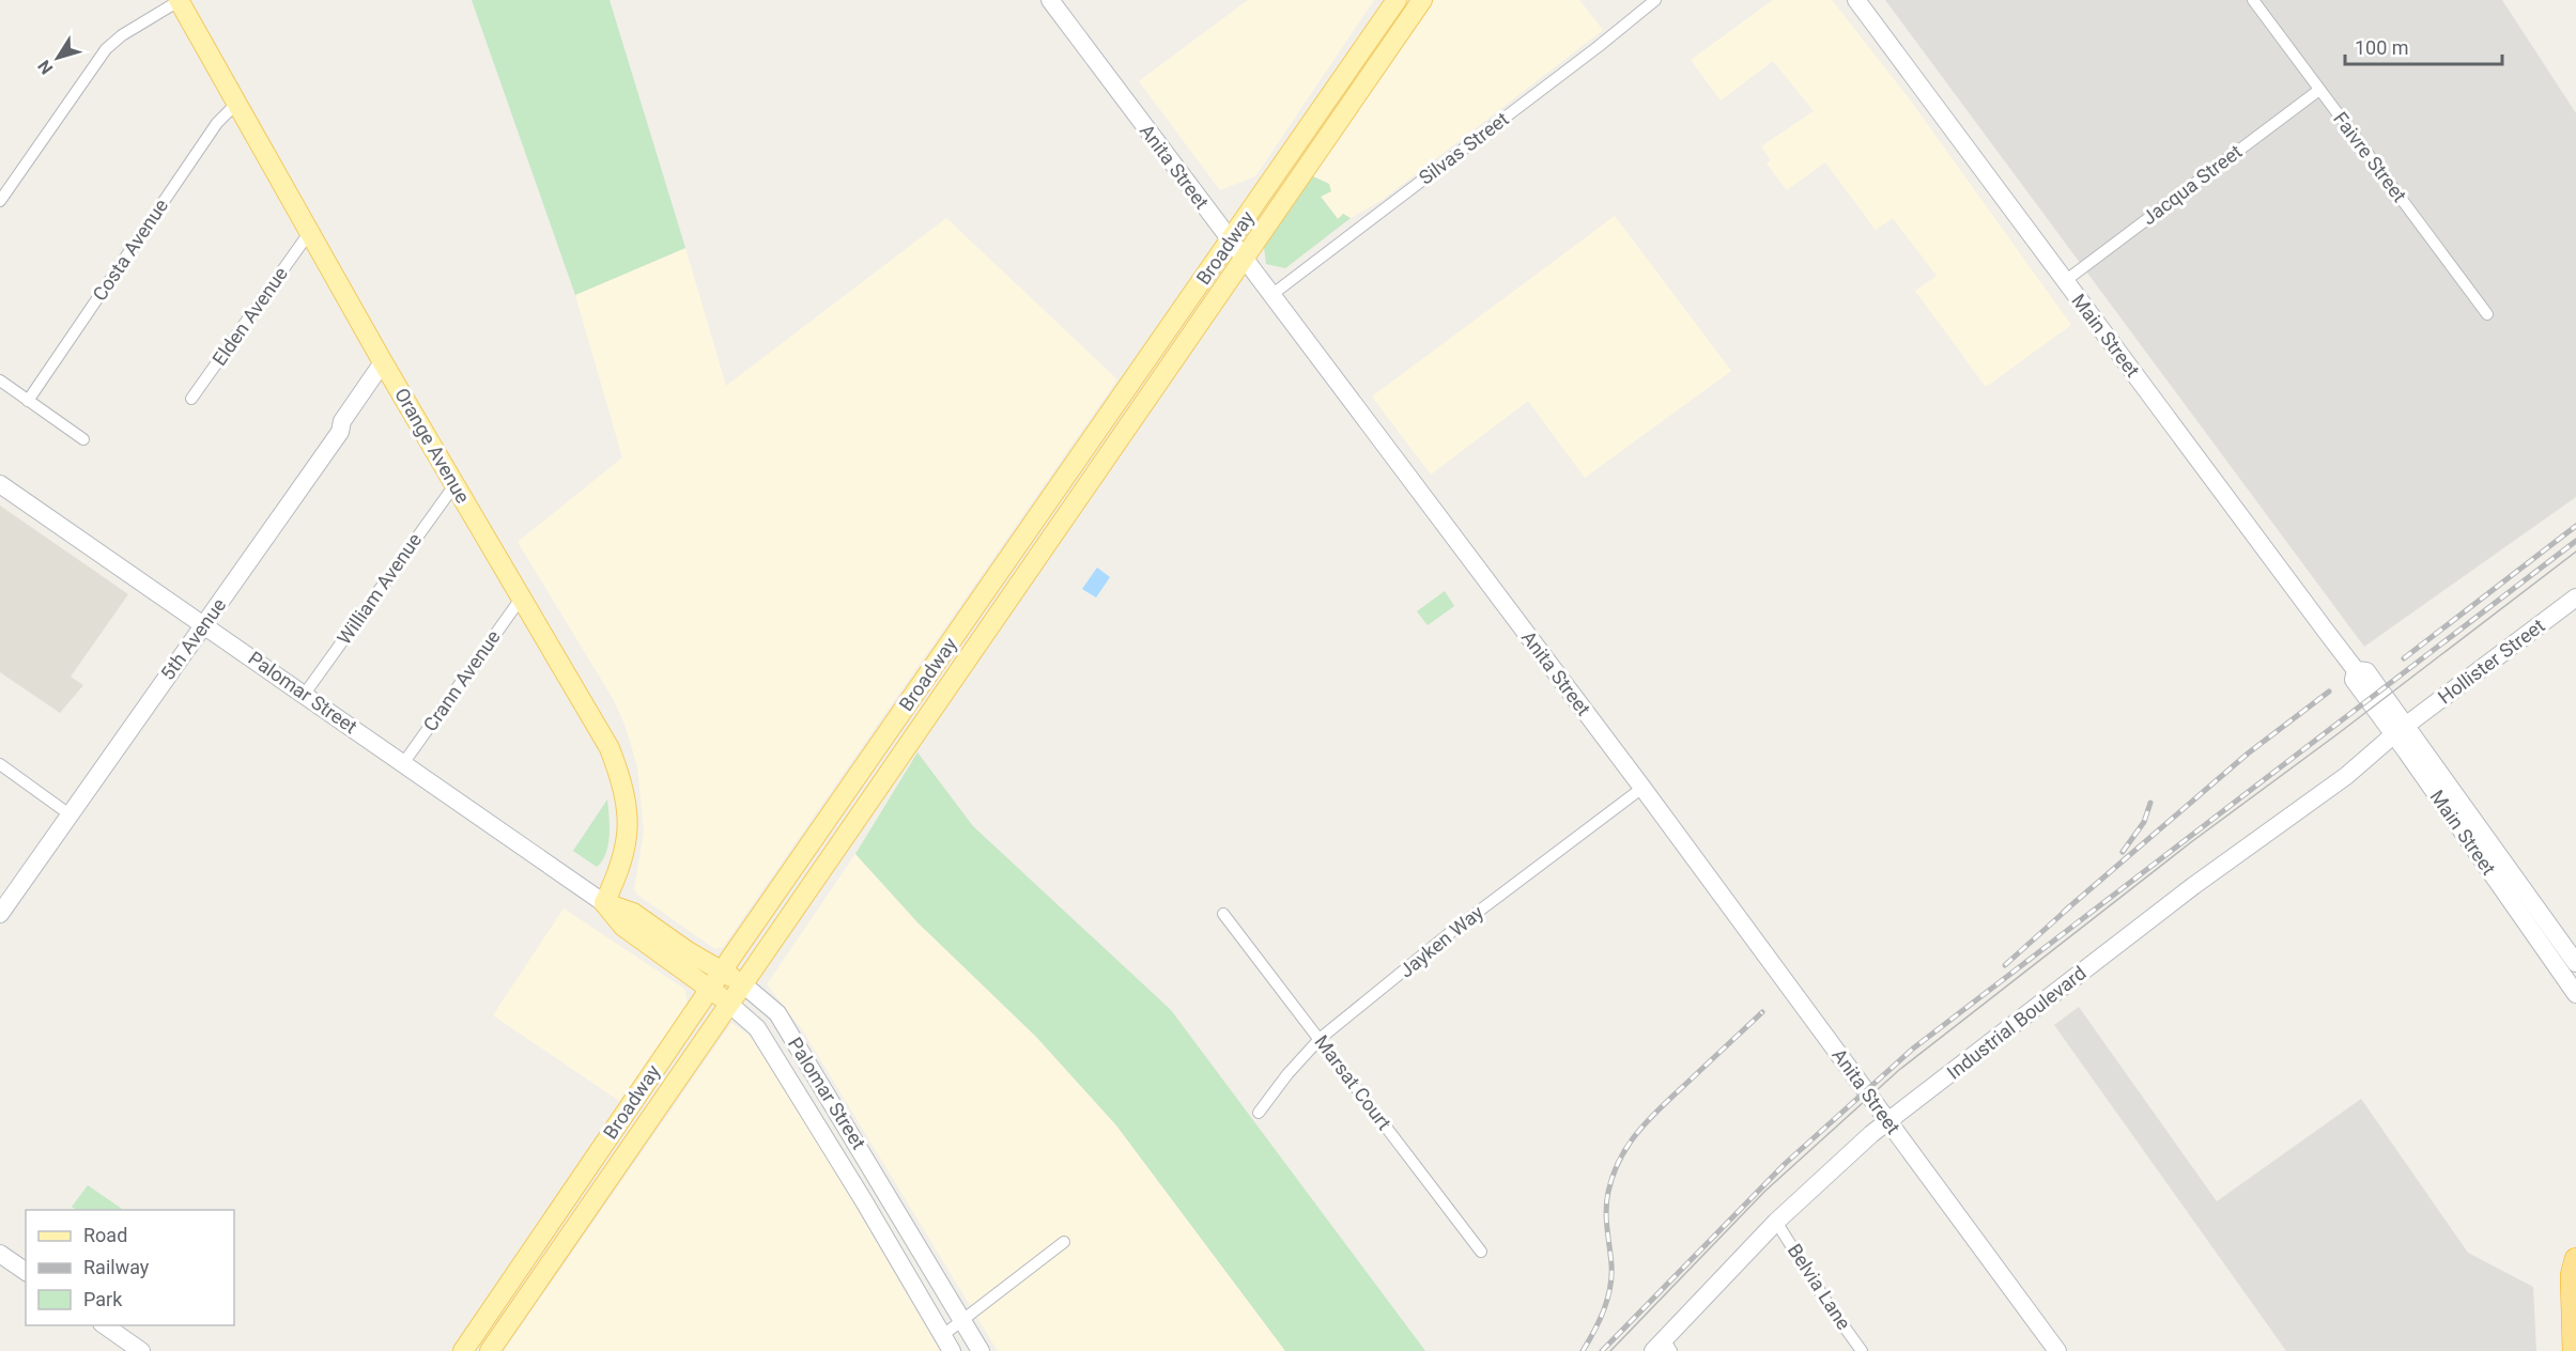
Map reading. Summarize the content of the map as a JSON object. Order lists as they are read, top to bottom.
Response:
{
  "streets": {
    "main road": [
      "Anita Street",
      "Broadway",
      "Main Street",
      "Orange Avenue",
      "5th Avenue",
      "Hollister Street",
      "Palomar Street",
      "Industrial Boulevard"
    ],
    "street": [
      "Silvas Street",
      "Faivre Street",
      "Jacqua Street",
      "Costa Avenue",
      "Elden Avenue",
      "William Avenue",
      "Crann Avenue",
      "Jayken Way",
      "Marsat Court",
      "Belvia Lane"
    ]
  },
  "crossings": [
    ["Silvas Street", "Anita Street"],
    ["Faivre Street", "Jacqua Street"],
    ["Anita Street", "Broadway"],
    ["Anita Street", "Jayken Way"],
    ["Anita Street", "Industrial Boulevard"],
    ["Jacqua Street", "Main Street"],
    ["Broadway", "Palomar Street"],
    ["Costa Avenue", "Orange Avenue"],
    ["Elden Avenue", "Orange Avenue"],
    ["Main Street", "Hollister Street"],
    ["Main Street", "Industrial Boulevard"],
    ["Orange Avenue", "William Avenue"],
    ["Orange Avenue", "5th Avenue"],
    ["Orange Avenue", "Crann Avenue"],
    ["Orange Avenue", "Palomar Street"],
    ["William Avenue", "Palomar Street"],
    ["5th Avenue", "Palomar Street"],
    ["Hollister Street", "Industrial Boulevard"],
    ["Crann Avenue", "Palomar Street"],
    ["Jayken Way", "Marsat Court"],
    ["Industrial Boulevard", "Belvia Lane"]
  ],
  "legend": ["Road", "Railway", "Park"],
  "scale_bar": "100 m",
  "north": "bottom left"
}
